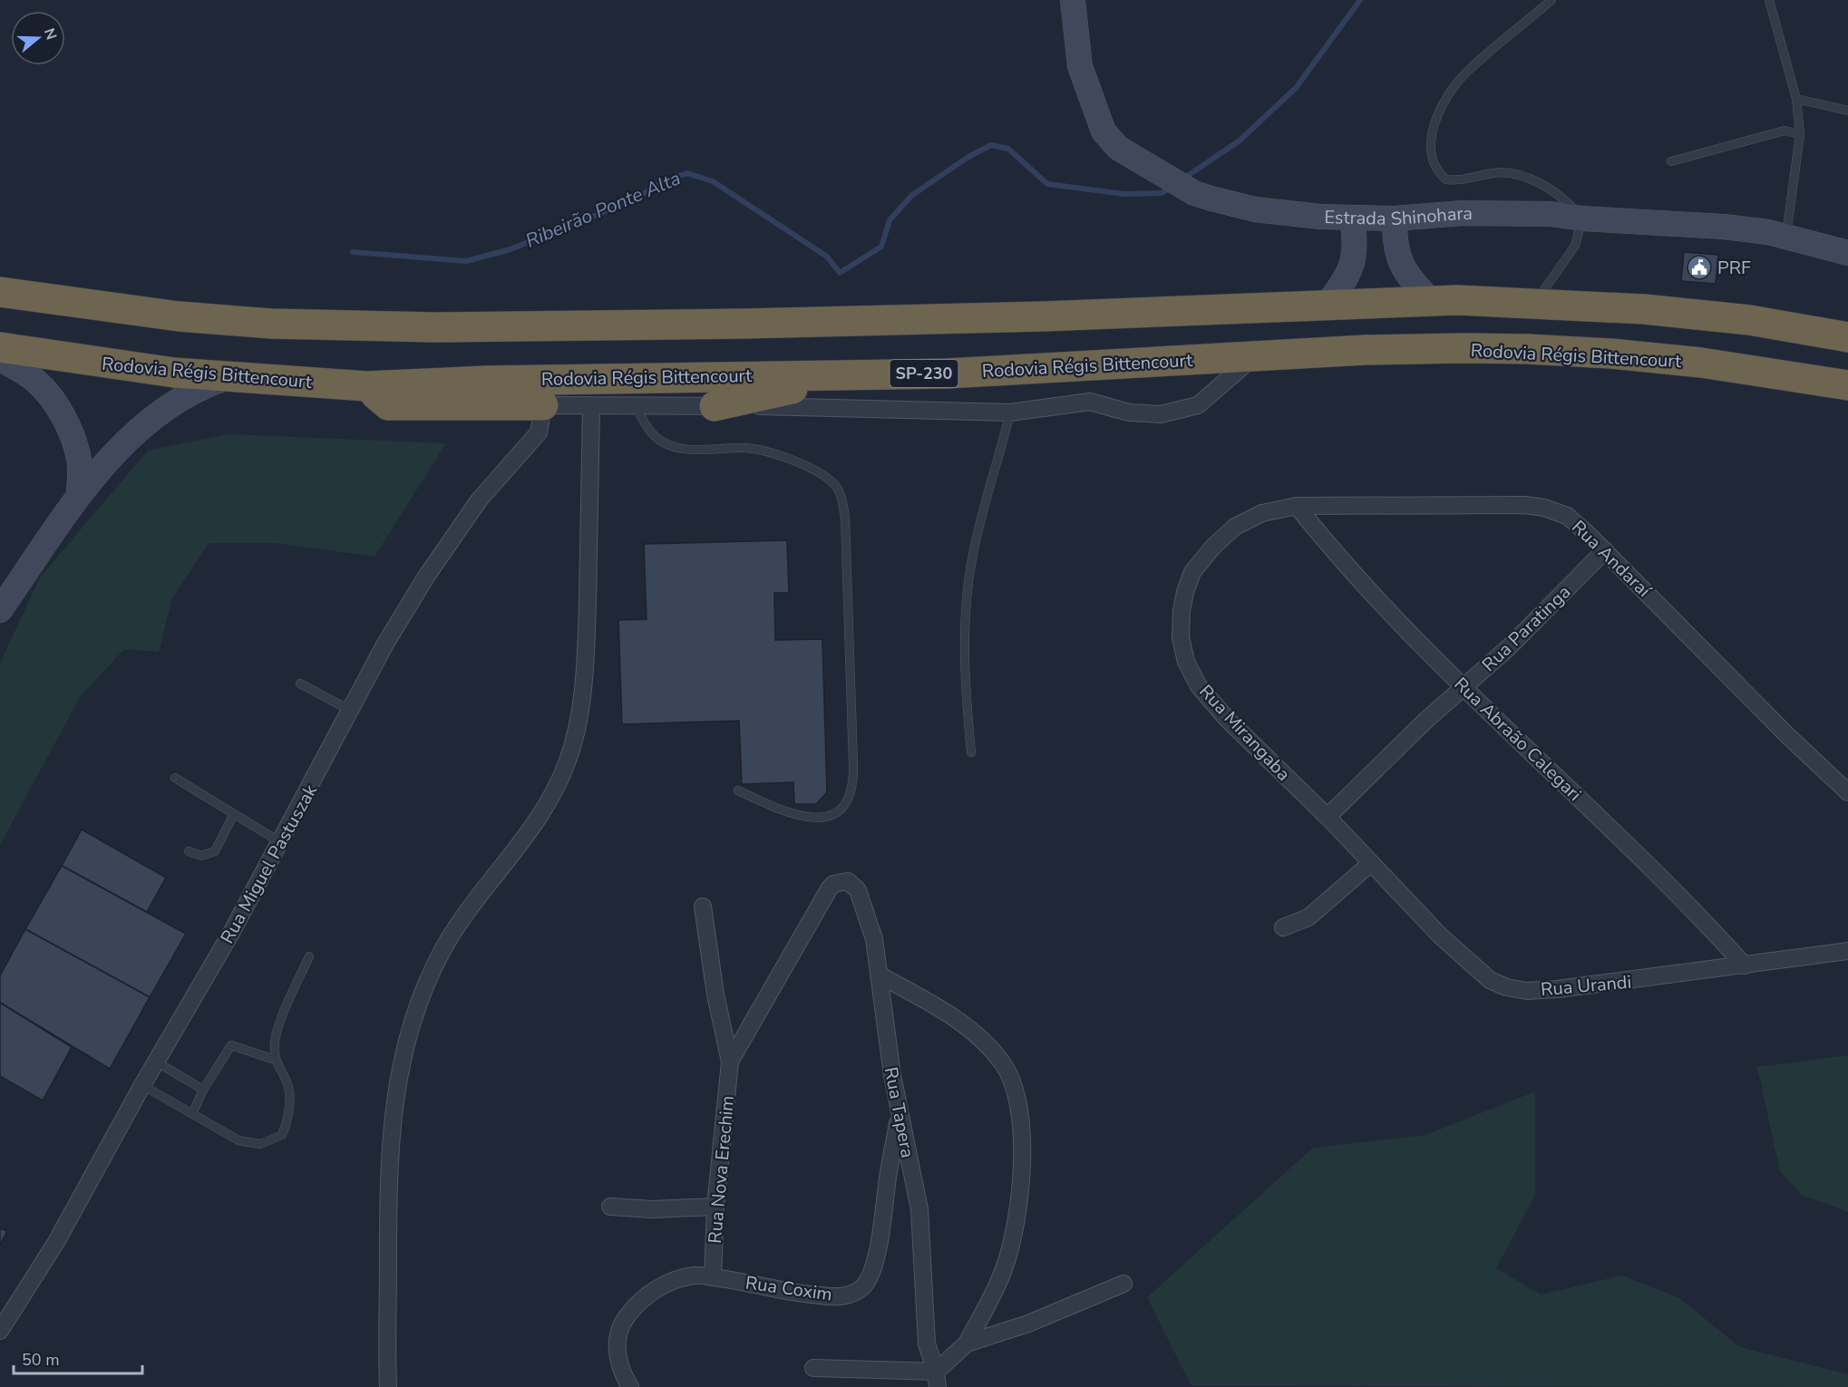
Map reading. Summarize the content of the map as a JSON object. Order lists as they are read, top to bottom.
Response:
{
  "streets": {
    "highway": ["Rodovia Régis Bittencourt", "SP-230"],
    "street": [
      "Estrada Shinohara",
      "Rua Andaraí",
      "Rua Paratinga",
      "Rua Mirangaba",
      "Rua Abraão Calegari",
      "Rua Miguel Pastuszak",
      "Rua Urandi",
      "Rua Tapera",
      "Rua Nova Erechim",
      "Rua Coxim"
    ]
  },
  "crossings": [
    ["Rua Andaraí", "Rua Paratinga"],
    ["Rua Andaraí", "Rua Mirangaba"],
    ["Rua Andaraí", "Rua Abraão Calegari"],
    ["Rua Paratinga", "Rua Mirangaba"],
    ["Rua Paratinga", "Rua Abraão Calegari"],
    ["Rua Mirangaba", "Rua Abraão Calegari"],
    ["Rua Mirangaba", "Rua Urandi"],
    ["Rua Abraão Calegari", "Rua Urandi"],
    ["Rua Tapera", "Rua Nova Erechim"],
    ["Rua Tapera", "Rua Coxim"],
    ["Rua Nova Erechim", "Rua Coxim"]
  ],
  "water": ["Ribeirão Ponte Alta"],
  "places": {
    "public building": ["PRF"]
  },
  "scale_bar": "50 m",
  "north": "right"
}
